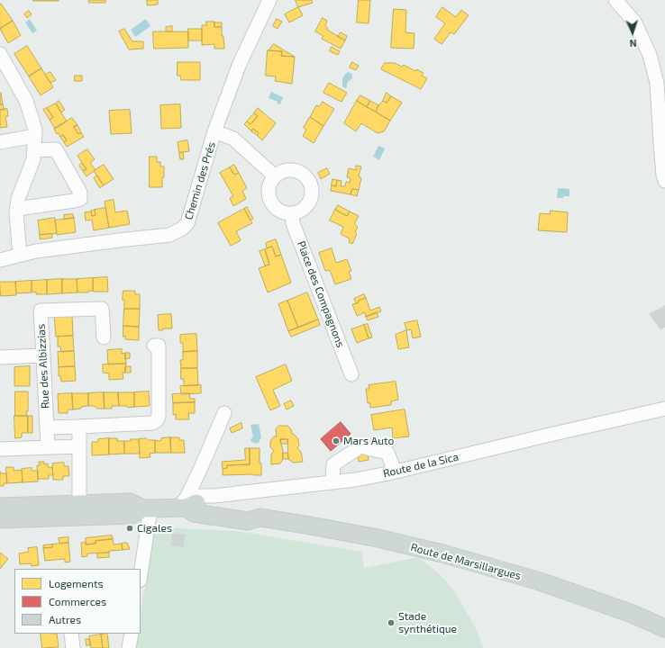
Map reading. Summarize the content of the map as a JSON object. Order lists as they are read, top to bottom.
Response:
{
  "streets": {
    "main road": ["Route de Marsillargues"],
    "street": [
      "Chemin des Prés",
      "Place des Compagnons",
      "Rue des Albizzias",
      "Route de la Sica"
    ]
  },
  "crossings": [
    ["Route de la Sica", "Route de Marsillargues"]
  ],
  "places": ["Mars Auto", "Cigales", "Stade synthétique"],
  "legend": ["Logements", "Commerces", "Autres"],
  "north": "bottom"
}
